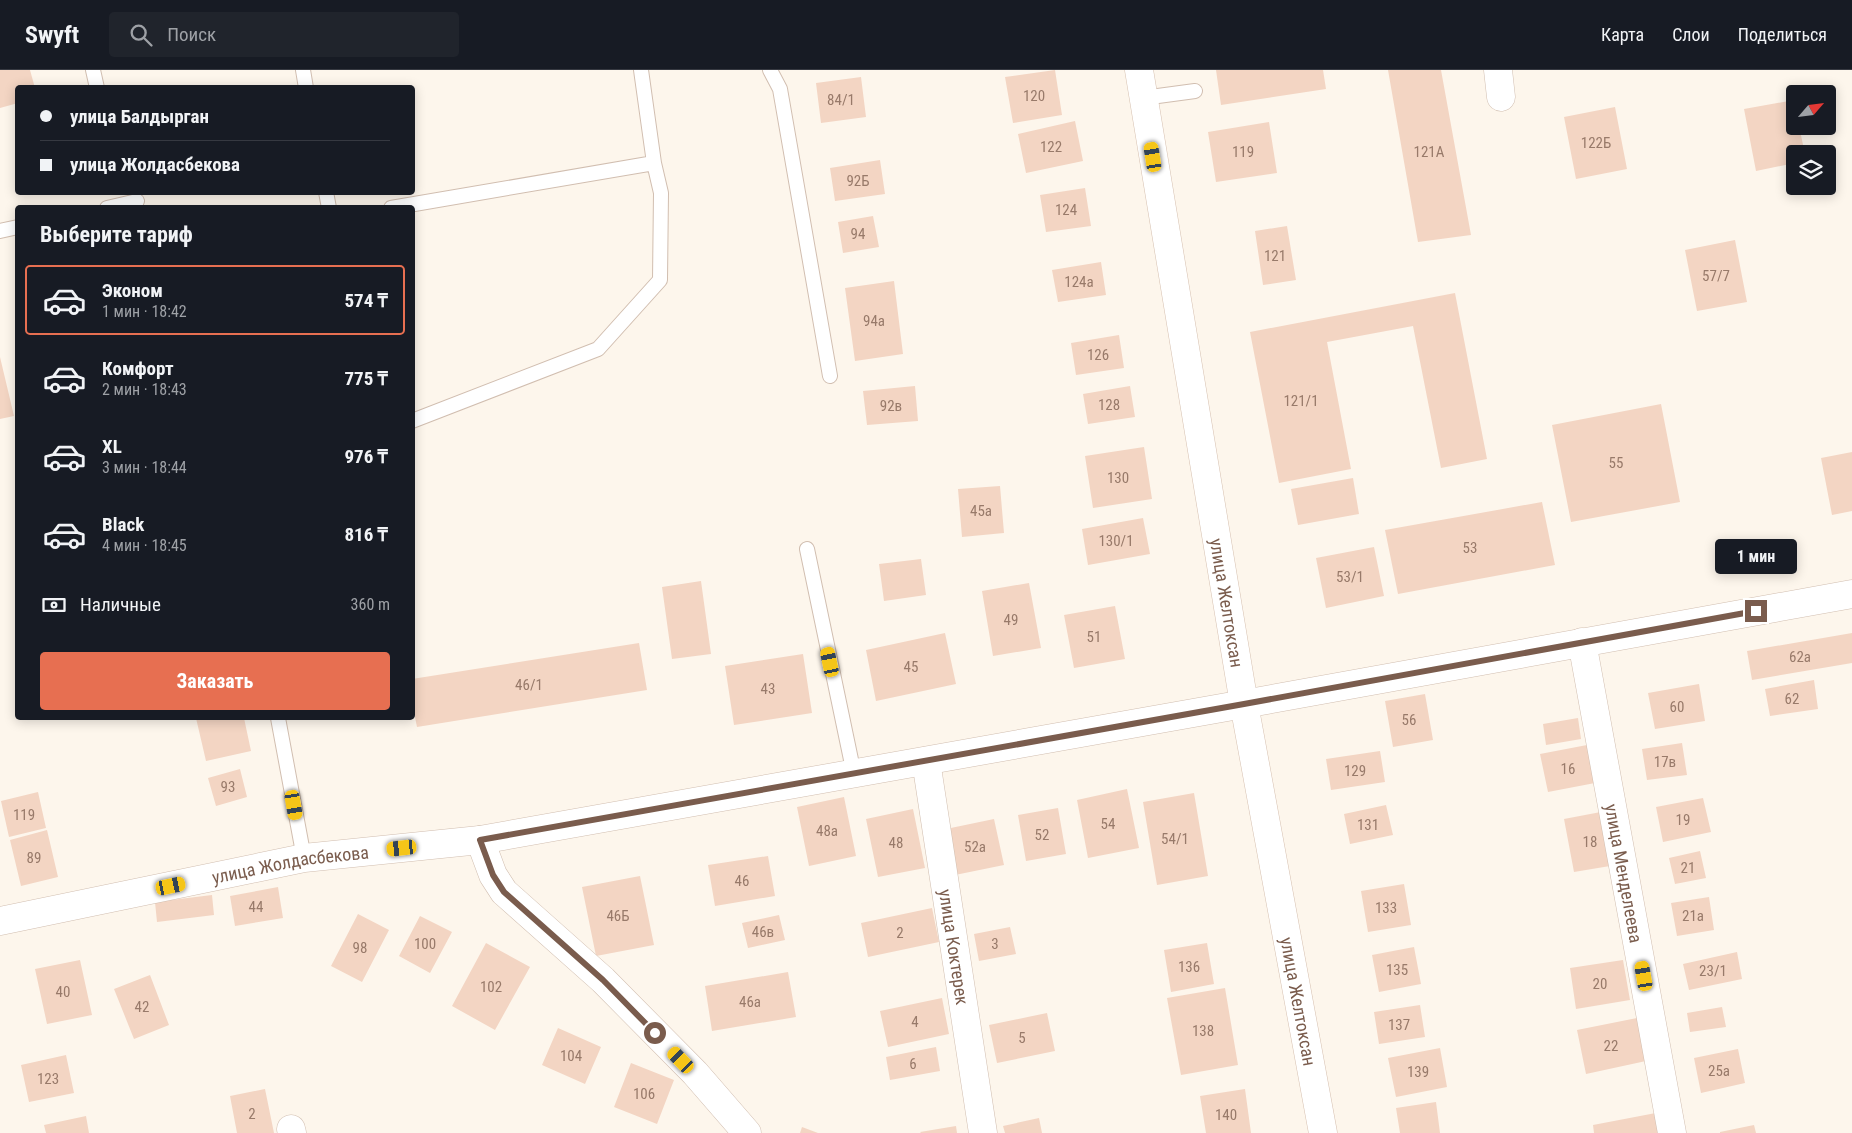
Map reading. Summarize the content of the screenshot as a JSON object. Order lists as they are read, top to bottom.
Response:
{
  "streets": {
    "street": [
      "улица Желтоксан",
      "улица Жолдасбекова",
      "улица Менделеева",
      "улица Коктерек"
    ]
  },
  "crossings": [
    ["улица Желтоксан", "улица Жолдасбекова"],
    ["улица Жолдасбекова", "улица Менделеева"],
    ["улица Жолдасбекова", "улица Коктерек"]
  ],
  "house_numbers": [
    "120",
    "84/1",
    "122Б",
    "122",
    "119",
    "121А",
    "92Б",
    "124",
    "94",
    "121",
    "57/7",
    "124а",
    "94а",
    "126",
    "121/1",
    "128",
    "92в",
    "55",
    "130",
    "45а",
    "130/1",
    "53",
    "53/1",
    "49",
    "51",
    "62а",
    "45",
    "46/1",
    "43",
    "62",
    "60",
    "56",
    "17в",
    "16",
    "129",
    "93",
    "119",
    "19",
    "54",
    "131",
    "48а",
    "52",
    "54/1",
    "18",
    "48",
    "52а",
    "89",
    "21",
    "46",
    "44",
    "133",
    "46Б",
    "21а",
    "46в",
    "2",
    "100",
    "3",
    "98",
    "136",
    "135",
    "23/1",
    "20",
    "102",
    "40",
    "46а",
    "42",
    "4",
    "137",
    "138",
    "5",
    "22",
    "104",
    "6",
    "25а",
    "139",
    "123",
    "106",
    "2",
    "140"
  ],
  "north": "top right",
  "page": {
    "header": "Swyft",
    "search": "Поиск",
    "nav": ["Карта", "Слои", "Поделиться"],
    "banner": ["улица Балдырган", "улица Жолдасбекова"],
    "heading": "Выберите тариф",
    "list": [
      {
        "name": "Эконом",
        "note": "1 мин · 18:42",
        "value": "574 ₸"
      },
      {
        "name": "Комфорт",
        "note": "2 мин · 18:43",
        "value": "775 ₸"
      },
      {
        "name": "XL",
        "note": "3 мин · 18:44",
        "value": "976 ₸"
      },
      {
        "name": "Black",
        "note": "4 мин · 18:45",
        "value": "816 ₸"
      }
    ],
    "bubble": "1 мин",
    "pay": ["Наличные", "360 m"],
    "buttons": "Заказать"
  }
}
